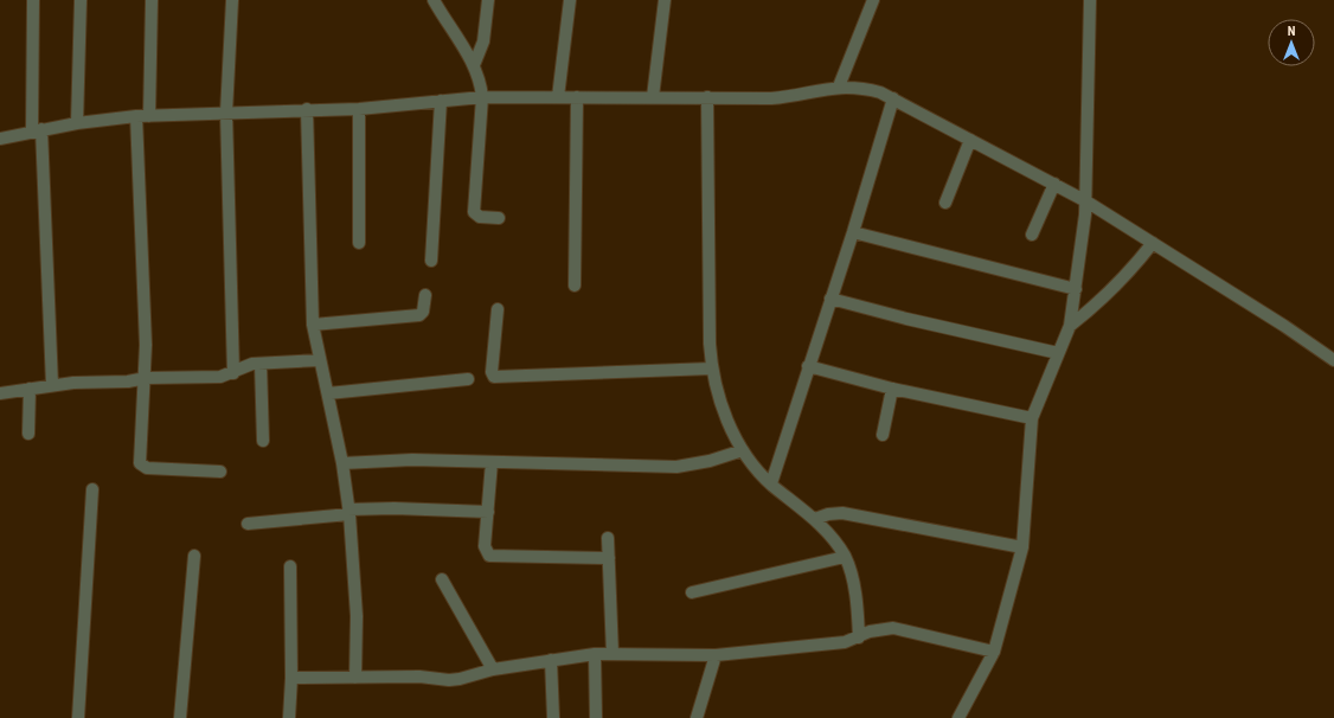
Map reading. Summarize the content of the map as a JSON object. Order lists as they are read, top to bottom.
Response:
{
  "north": "top"
}
